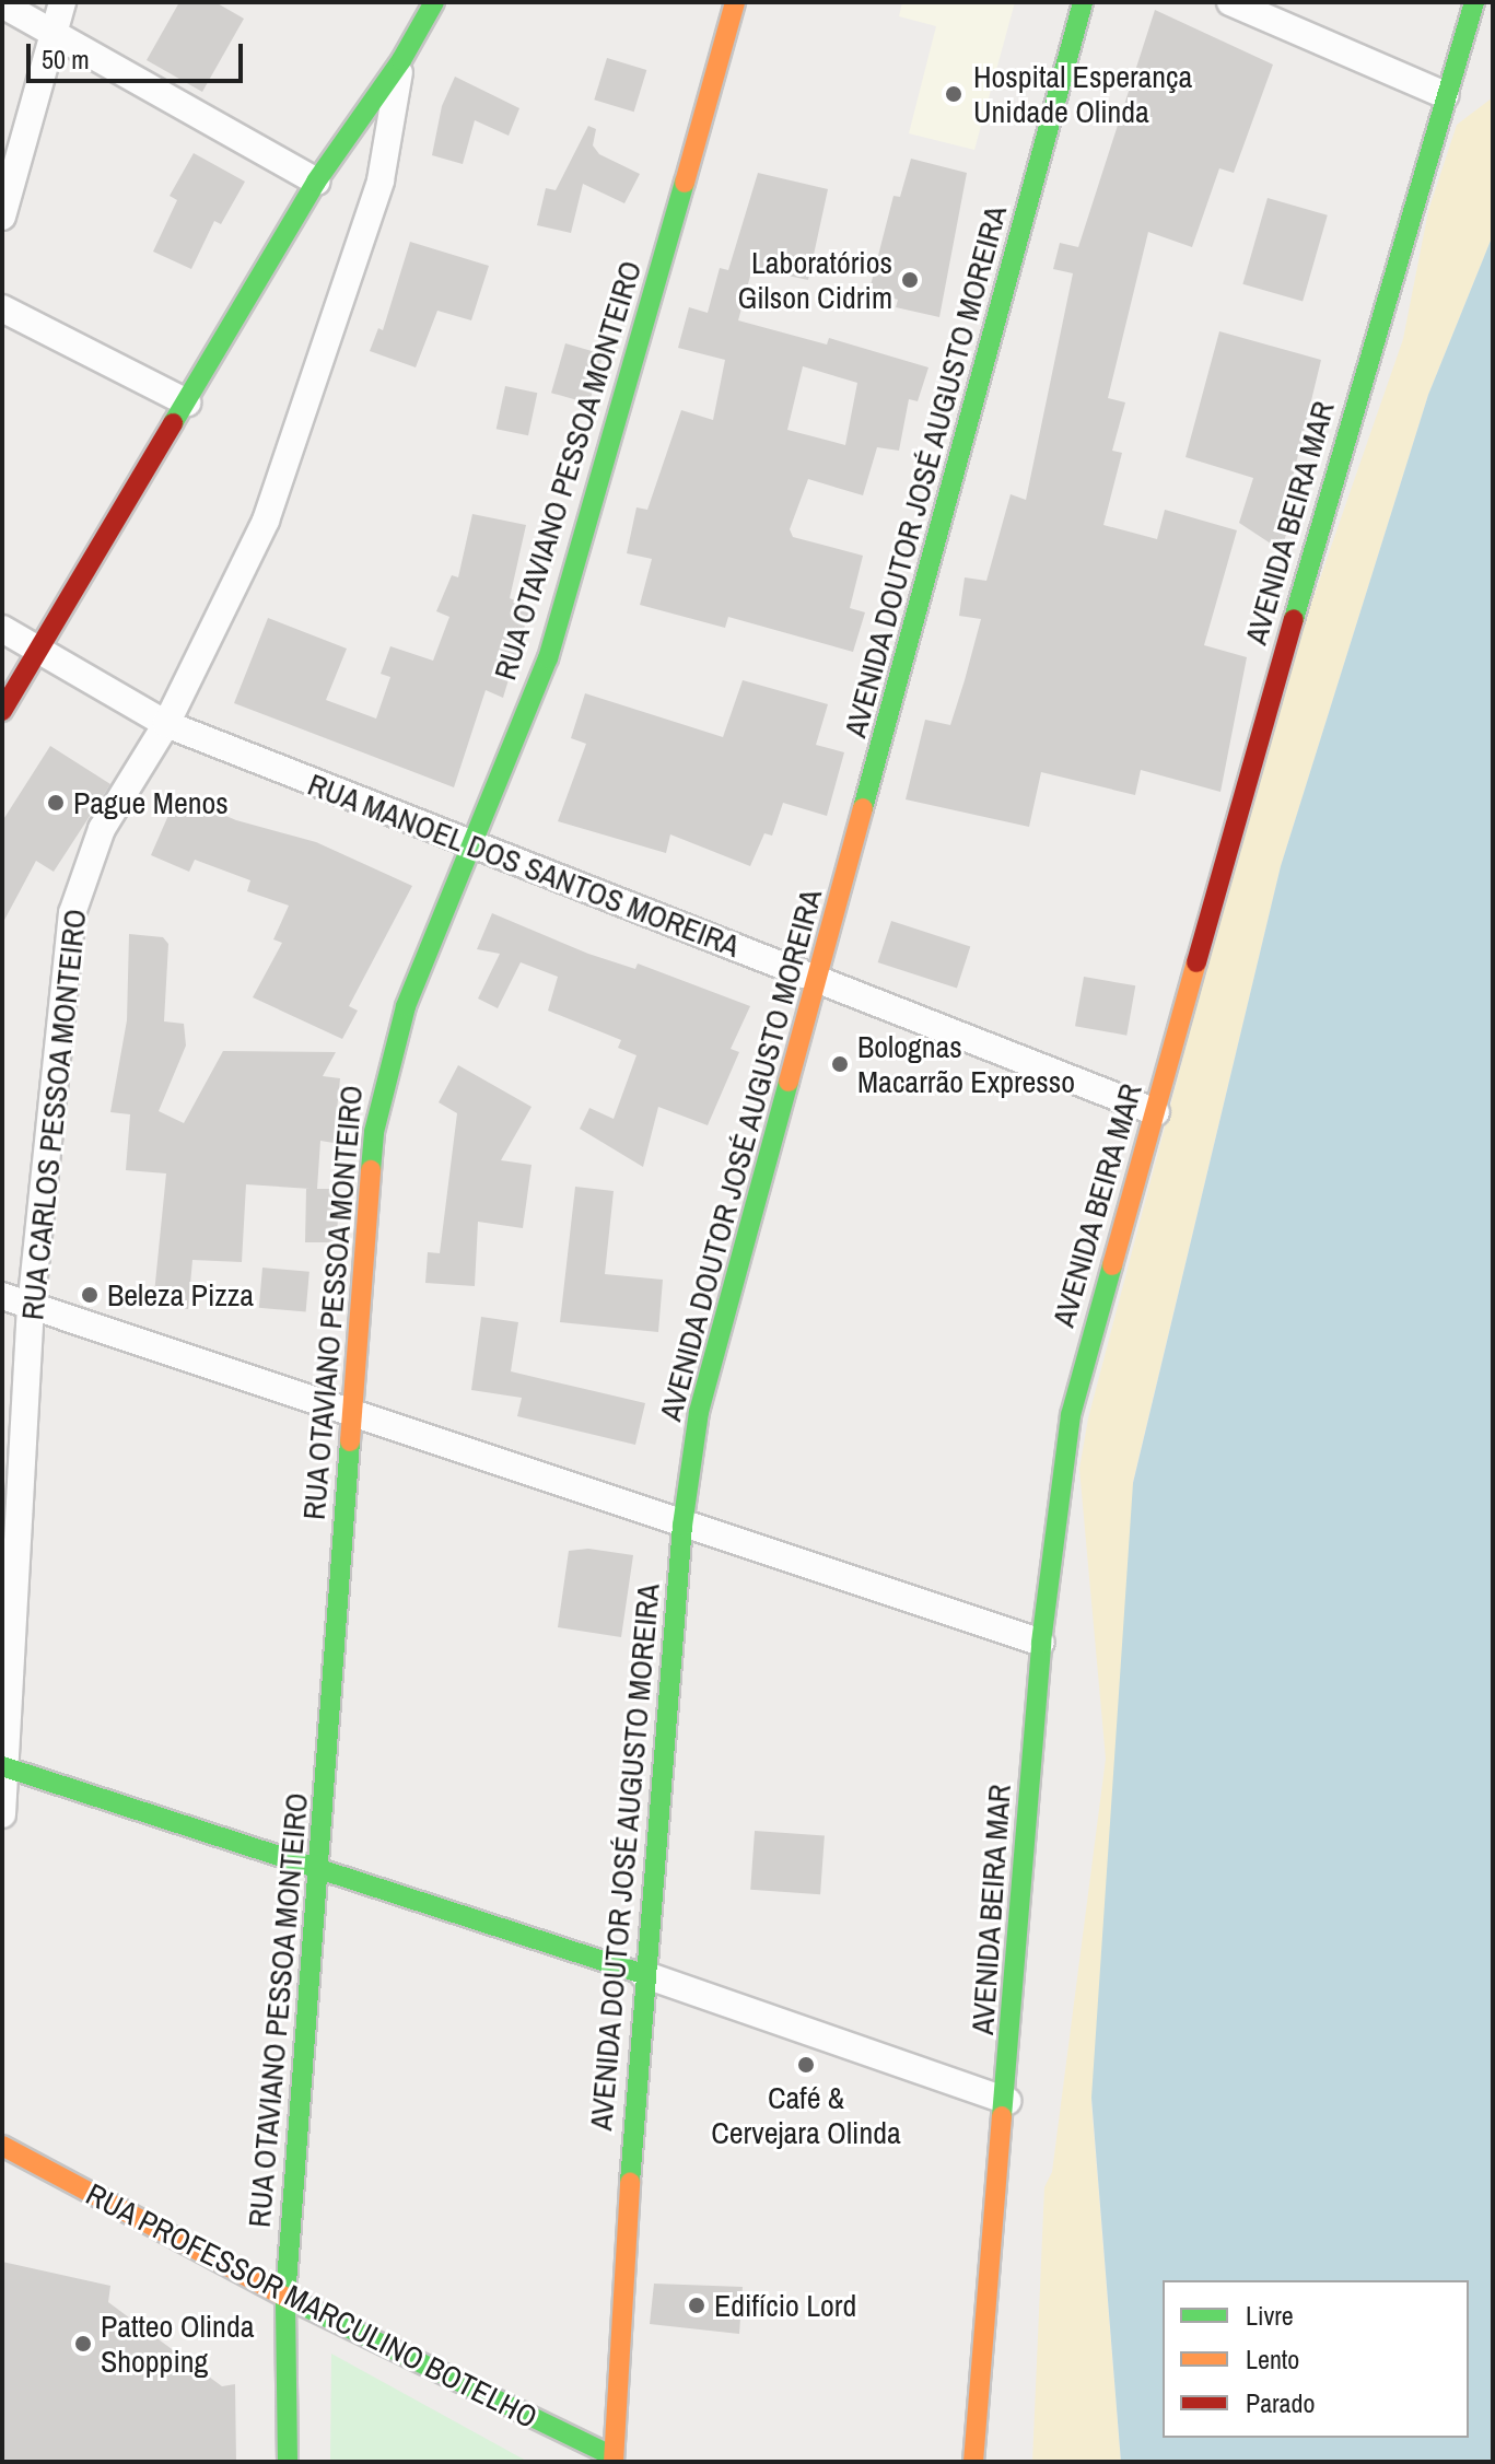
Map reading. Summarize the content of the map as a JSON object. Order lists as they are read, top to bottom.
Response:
{
  "streets": {
    "main road": [
      "RUA OTAVIANO PESSOA MONTEIRO",
      "AVENIDA DOUTOR JOSÉ AUGUSTO MOREIRA",
      "AVENIDA BEIRA MAR",
      "RUA PROFESSOR MARCULINO BOTELHO"
    ],
    "street": ["RUA MANOEL DOS SANTOS MOREIRA", "RUA CARLOS PESSOA MONTEIRO"]
  },
  "crossings": [
    ["RUA OTAVIANO PESSOA MONTEIRO", "RUA MANOEL DOS SANTOS MOREIRA"],
    ["RUA OTAVIANO PESSOA MONTEIRO", "RUA PROFESSOR MARCULINO BOTELHO"],
    ["AVENIDA DOUTOR JOSÉ AUGUSTO MOREIRA", "RUA MANOEL DOS SANTOS MOREIRA"],
    ["AVENIDA DOUTOR JOSÉ AUGUSTO MOREIRA", "RUA PROFESSOR MARCULINO BOTELHO"],
    ["AVENIDA BEIRA MAR", "RUA MANOEL DOS SANTOS MOREIRA"],
    ["RUA MANOEL DOS SANTOS MOREIRA", "RUA CARLOS PESSOA MONTEIRO"]
  ],
  "places": [
    "Hospital Esperança Unidade Olinda",
    "Laboratórios Gilson Cidrim",
    "Pague Menos",
    "Bolognas Macarrão Expresso",
    "Beleza Pizza",
    "Café & Cervejara Olinda",
    "Edifício Lord",
    "Patteo Olinda Shopping"
  ],
  "legend": ["Livre", "Lento", "Parado"],
  "scale_bar": "50 m"
}
